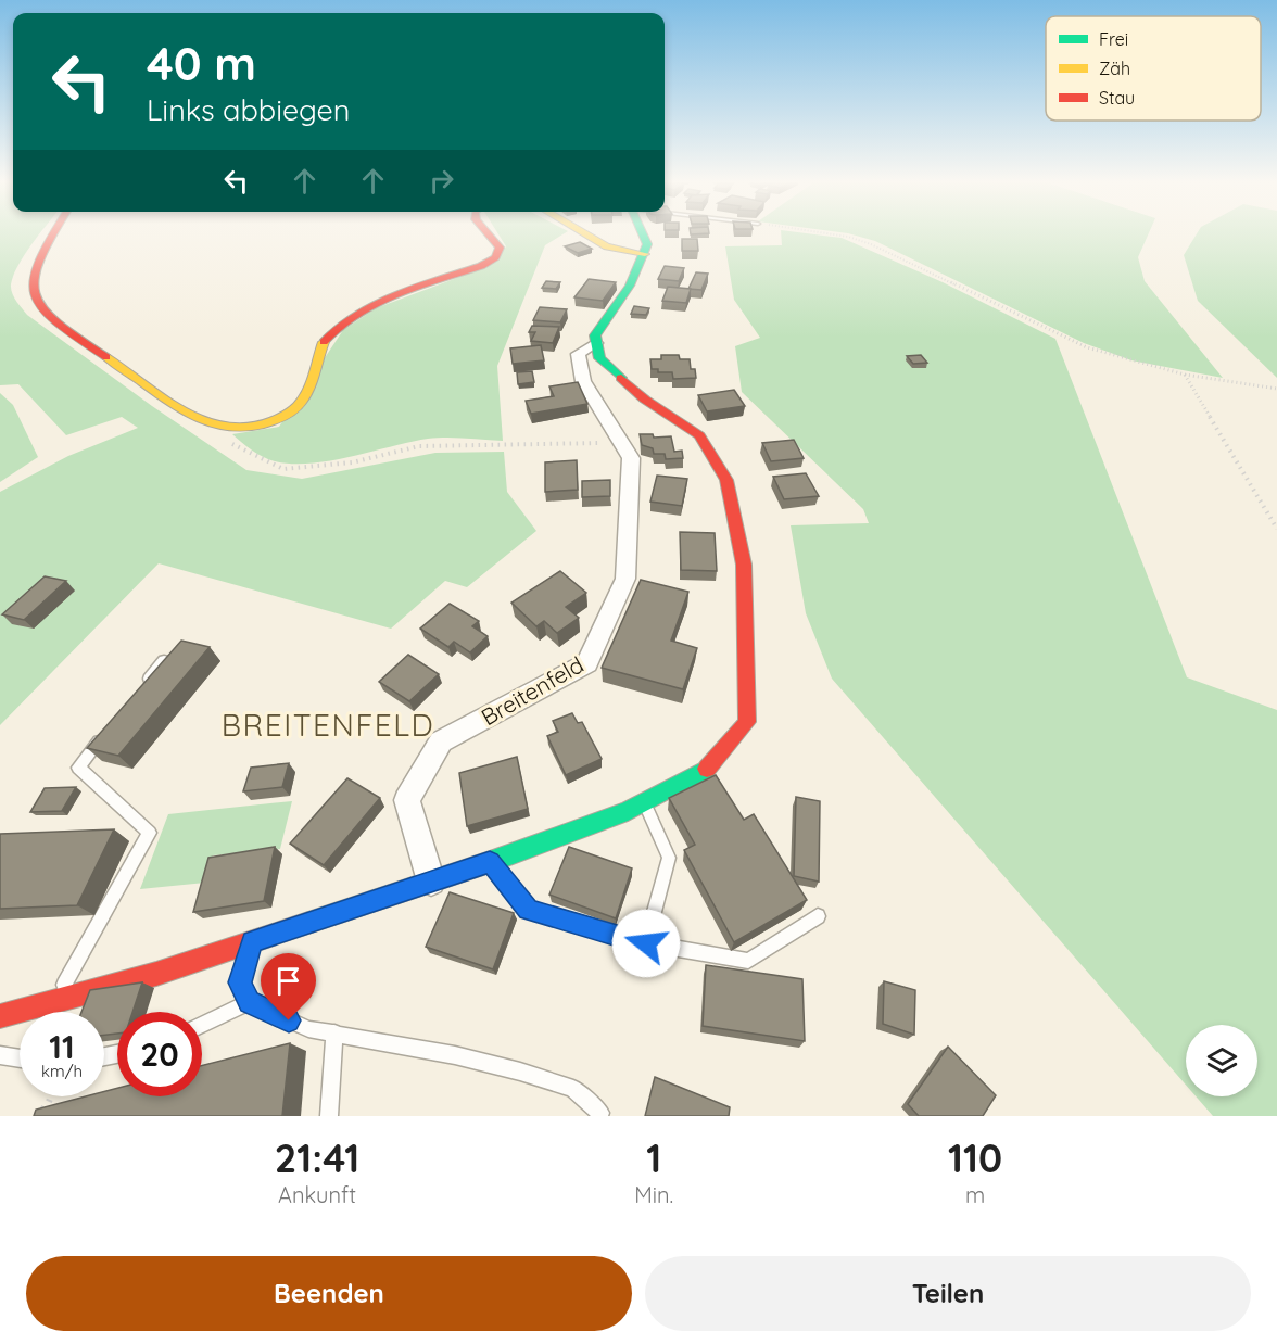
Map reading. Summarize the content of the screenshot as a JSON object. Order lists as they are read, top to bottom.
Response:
{
  "streets": {
    "street": ["Breitenfeld"]
  },
  "districts": ["BREITENFELD"],
  "legend": ["Frei", "Zäh", "Stau"],
  "page": {
    "turn": ["40 m", "Links abbiegen"],
    "speed": "11 km/h",
    "limit": "20",
    "eta": [
      "21:41",
      "Ankunft",
      "1",
      "Min.",
      "110",
      "m"
    ],
    "buttons": ["Beenden", "Teilen"]
  }
}
